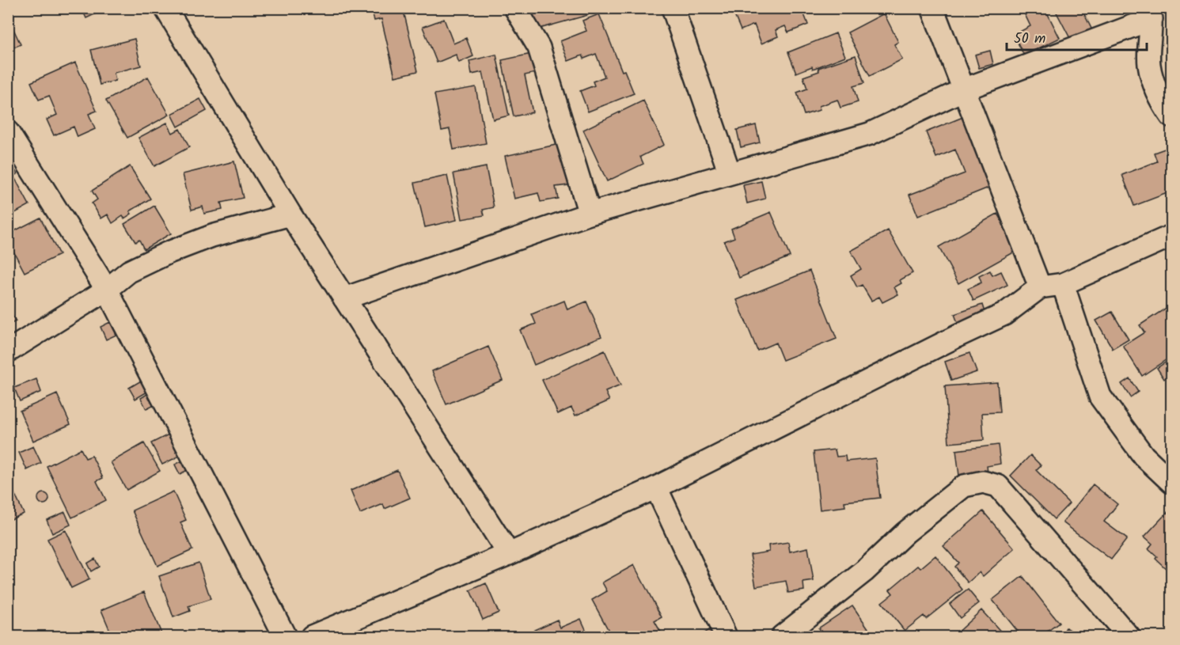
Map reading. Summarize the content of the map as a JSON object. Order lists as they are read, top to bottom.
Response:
{
  "scale_bar": "50 m"
}
